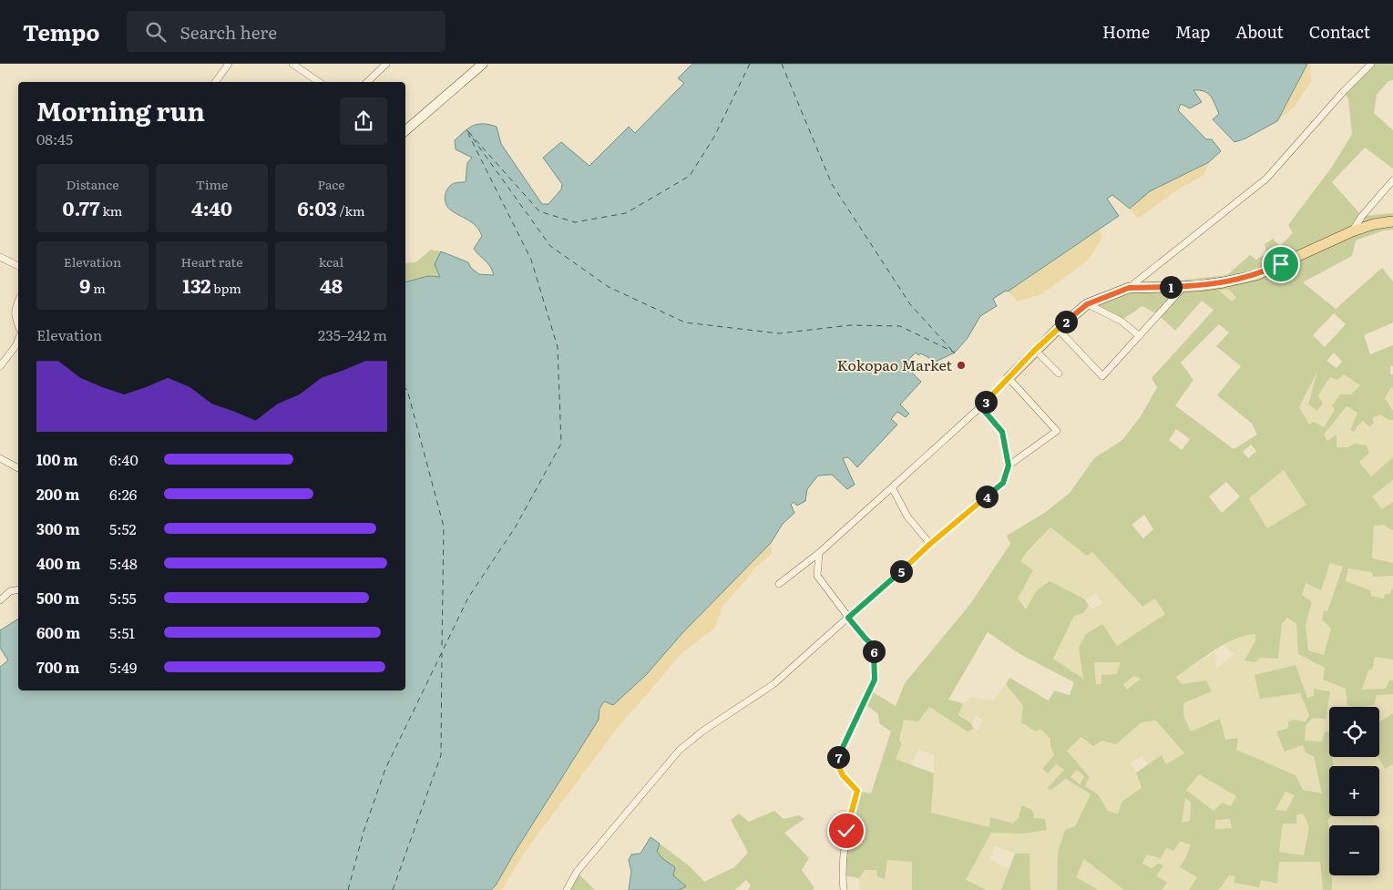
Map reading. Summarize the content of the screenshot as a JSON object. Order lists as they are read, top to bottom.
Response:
{
  "places": ["Kokopao Market"],
  "page": {
    "header": "Tempo",
    "search": "Search here",
    "nav": [
      "Home",
      "Map",
      "About",
      "Contact"
    ],
    "heading": ["Morning run", "08:45"],
    "stats": [
      ["Distance", "0.77 km"],
      ["Time", "4:40"],
      ["Pace", "6:03 /km"],
      ["Elevation", "9 m"],
      ["Heart rate", "132 bpm"],
      ["kcal", "48"]
    ],
    "pins": [
      "1",
      "2",
      "3",
      "4",
      "5",
      "6",
      "7"
    ],
    "chart": ["Elevation", "235–242 m"],
    "list": [
      {
        "name": "100 m",
        "note": "6:40"
      },
      {
        "name": "200 m",
        "note": "6:26"
      },
      {
        "name": "300 m",
        "note": "5:52"
      },
      {
        "name": "400 m",
        "note": "5:48"
      },
      {
        "name": "500 m",
        "note": "5:55"
      },
      {
        "name": "600 m",
        "note": "5:51"
      },
      {
        "name": "700 m",
        "note": "5:49"
      }
    ],
    "map_buttons": ["+", "−"]
  }
}
